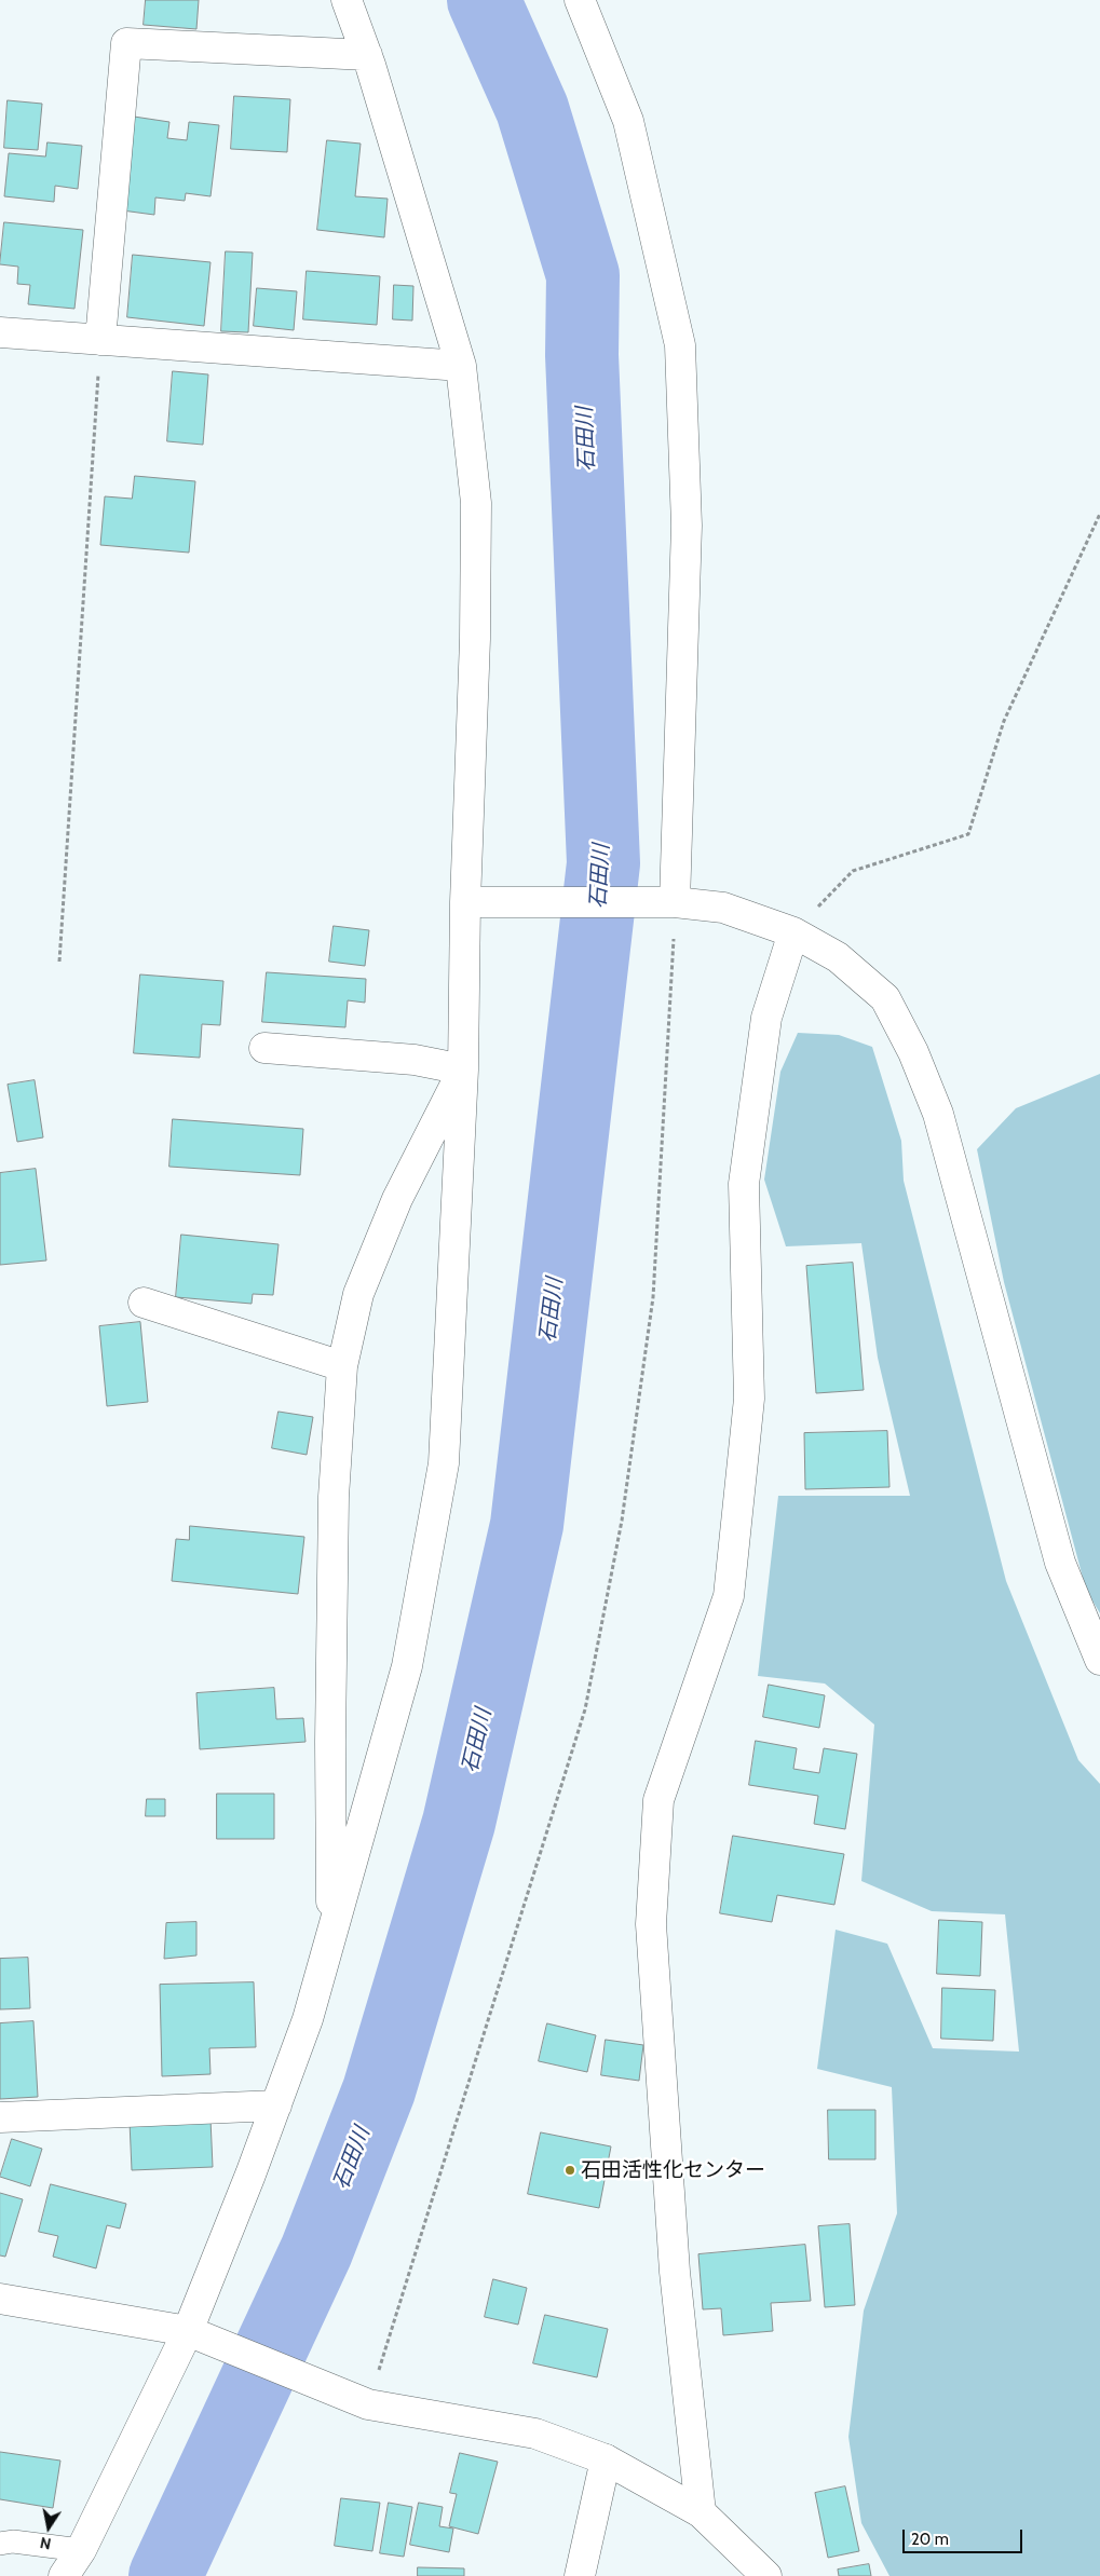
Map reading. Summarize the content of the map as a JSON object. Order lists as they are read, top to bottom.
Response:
{
  "water": ["石田川"],
  "places": ["石田活性化センター"],
  "scale_bar": "20 m",
  "north": "bottom"
}
